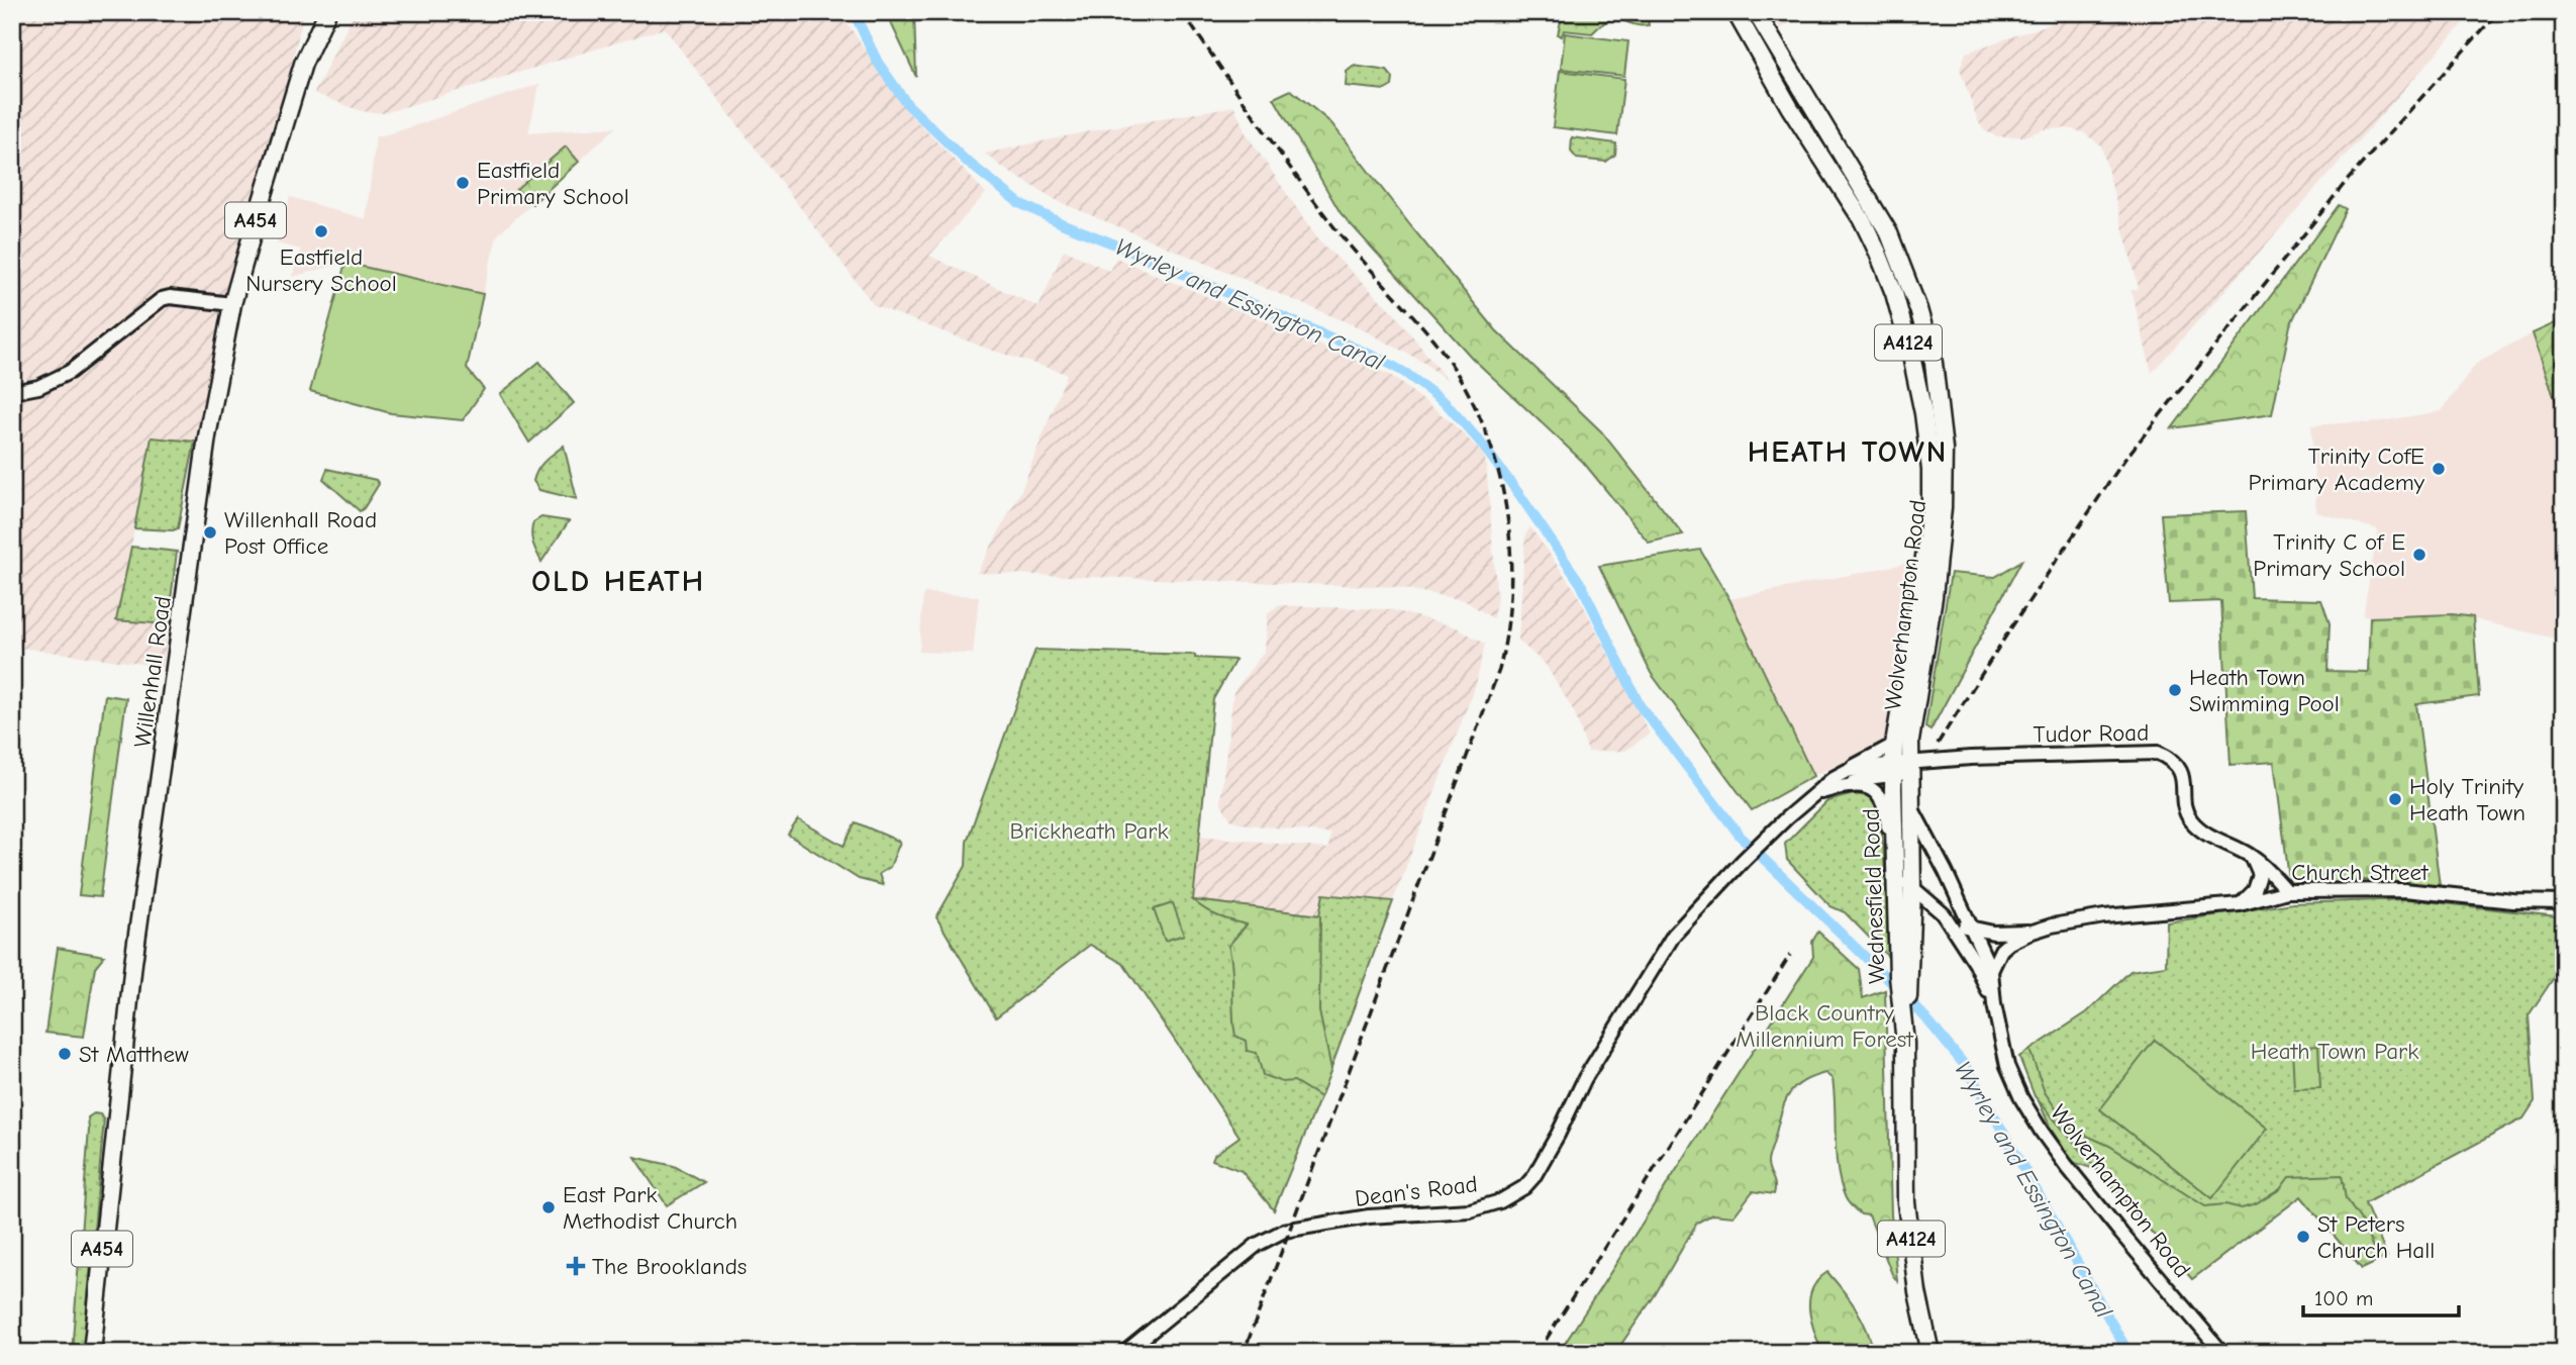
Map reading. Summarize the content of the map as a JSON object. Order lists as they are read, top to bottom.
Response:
{
  "streets": {
    "main road": [
      "A454",
      "A4124",
      "Wolverhampton Road",
      "Willenhall Road",
      "Wednesfield Road"
    ],
    "street": ["Tudor Road", "Church Street", "Dean's Road"]
  },
  "crossings": [
    ["A4124", "Wolverhampton Road"],
    ["Wolverhampton Road", "Tudor Road"],
    ["Wolverhampton Road", "Church Street"],
    ["Wolverhampton Road", "Wednesfield Road"],
    ["Tudor Road", "Church Street"],
    ["Tudor Road", "Wednesfield Road"]
  ],
  "districts": ["HEATH TOWN", "OLD HEATH"],
  "water": ["Wyrley and Essington Canal"],
  "parks": ["Brickheath Park", "Black Country Millennium Forest", "Heath Town Park"],
  "places": {
    "other": [
      "Eastfield Primary School",
      "Eastfield Nursery School",
      "Trinity CofE Primary Academy",
      "Willenhall Road Post Office",
      "Trinity C of E Primary School",
      "Heath Town Swimming Pool",
      "Holy Trinity Heath Town",
      "St Matthew",
      "East Park Methodist Church",
      "St Peters Church Hall"
    ],
    "health": ["The Brooklands"]
  },
  "scale_bar": "100 m"
}
